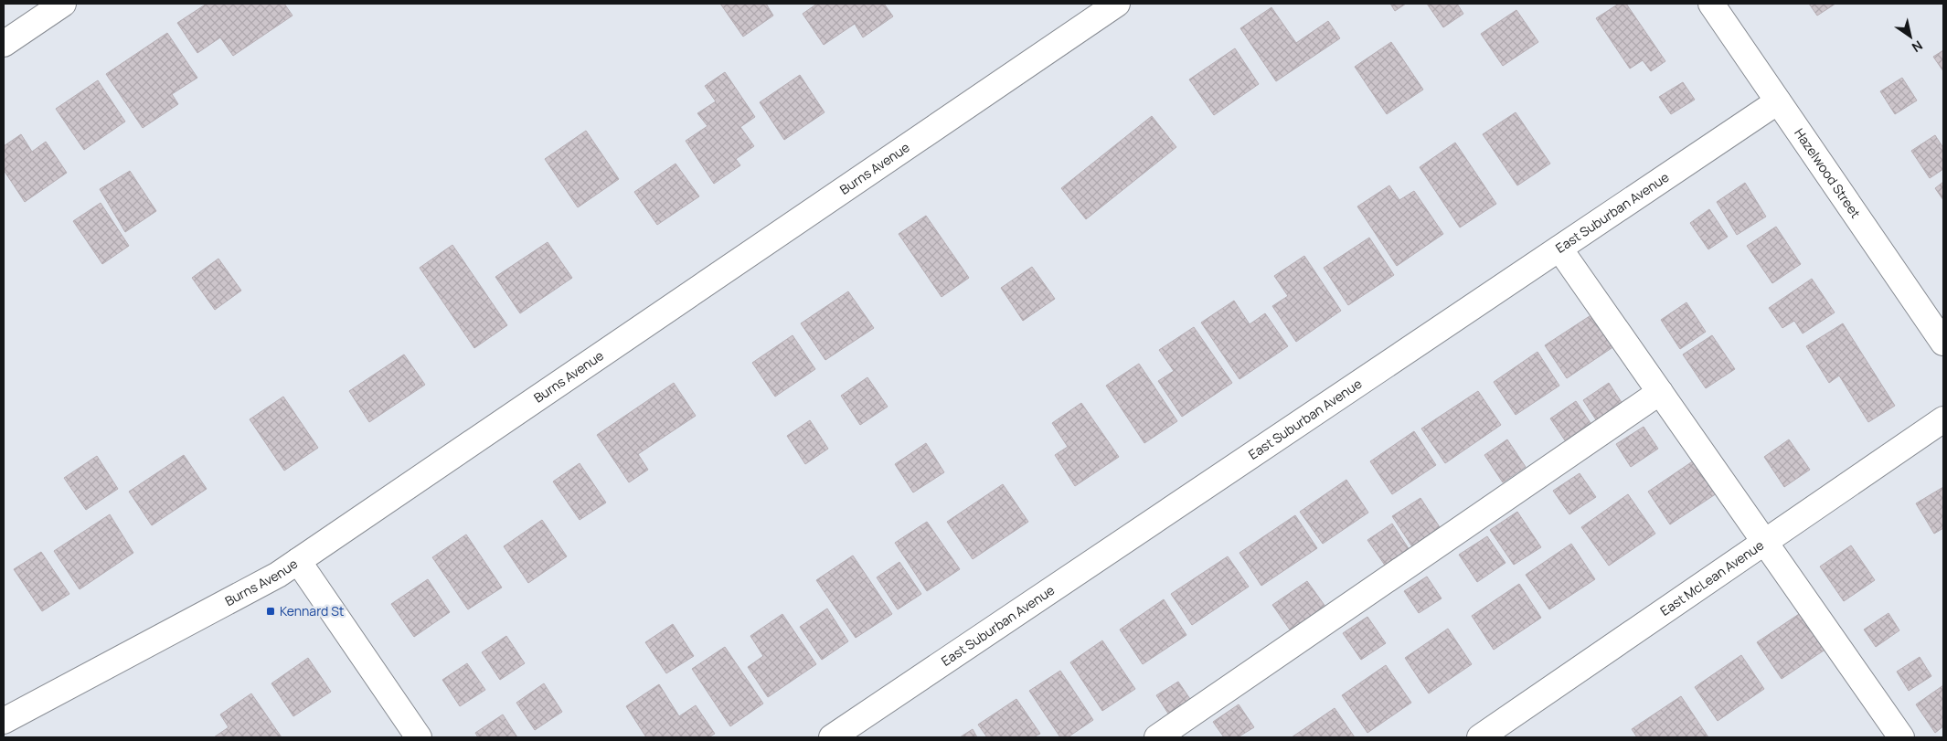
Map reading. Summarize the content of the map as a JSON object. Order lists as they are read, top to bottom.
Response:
{
  "streets": {
    "street": [
      "Burns Avenue",
      "Hazelwood Street",
      "East Suburban Avenue",
      "East McLean Avenue"
    ]
  },
  "crossings": [
    ["Hazelwood Street", "East Suburban Avenue"]
  ],
  "places": {
    "transit": ["Kennard St"]
  },
  "north": "bottom right"
}
